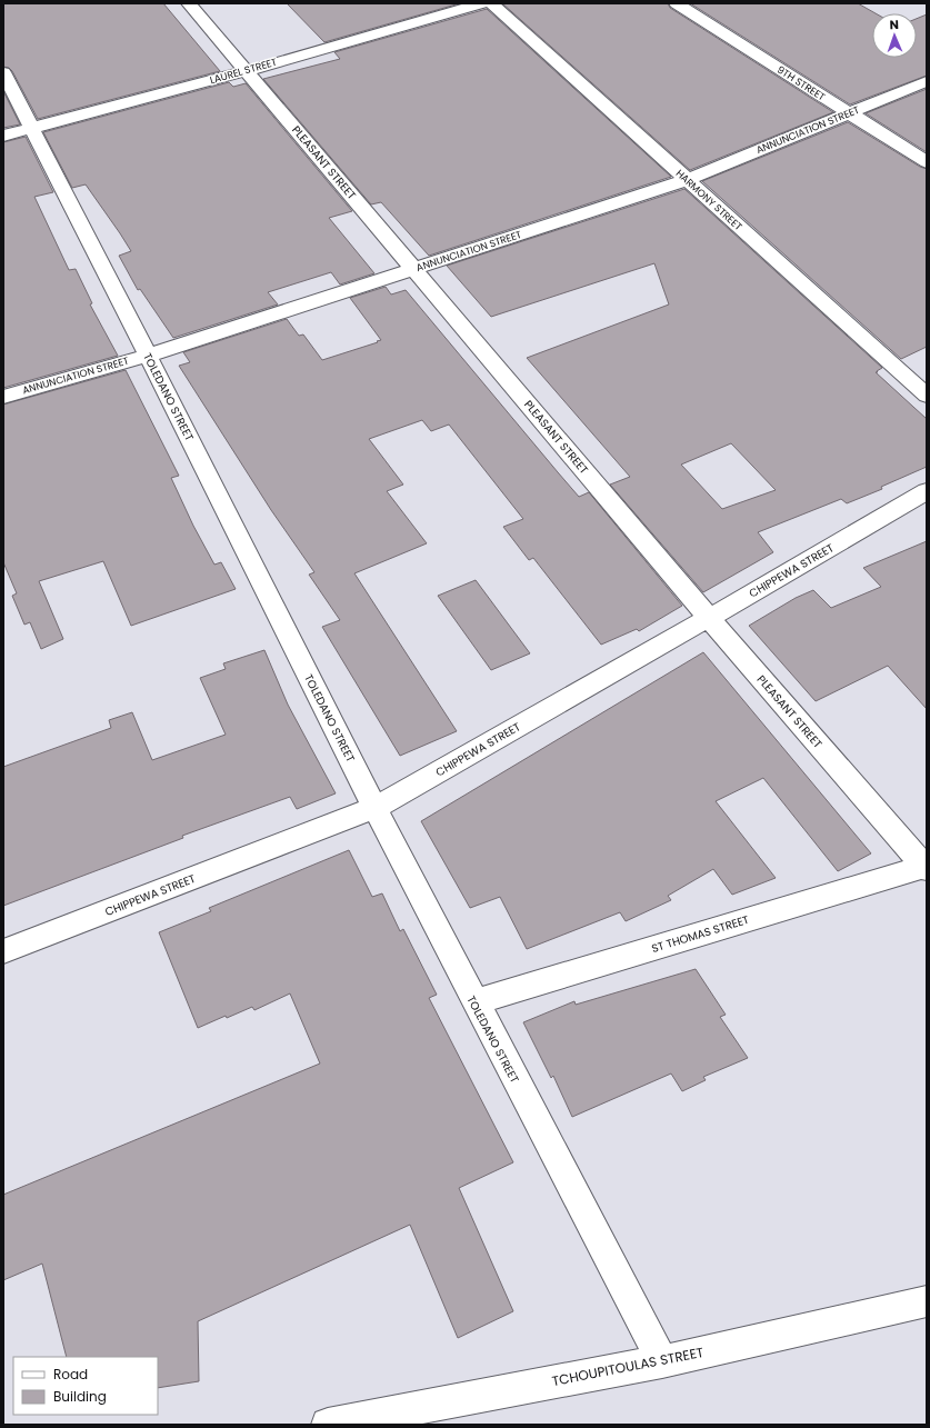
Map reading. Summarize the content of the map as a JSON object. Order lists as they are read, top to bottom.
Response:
{
  "streets": {
    "street": [
      "LAUREL STREET",
      "9TH STREET",
      "ANNUNCIATION STREET",
      "PLEASANT STREET",
      "HARMONY STREET",
      "TOLEDANO STREET",
      "CHIPPEWA STREET",
      "ST THOMAS STREET",
      "TCHOUPITOULAS STREET"
    ]
  },
  "crossings": [
    ["LAUREL STREET", "PLEASANT STREET"],
    ["LAUREL STREET", "TOLEDANO STREET"],
    ["9TH STREET", "ANNUNCIATION STREET"],
    ["ANNUNCIATION STREET", "PLEASANT STREET"],
    ["ANNUNCIATION STREET", "HARMONY STREET"],
    ["ANNUNCIATION STREET", "TOLEDANO STREET"],
    ["PLEASANT STREET", "CHIPPEWA STREET"],
    ["PLEASANT STREET", "ST THOMAS STREET"],
    ["TOLEDANO STREET", "CHIPPEWA STREET"],
    ["TOLEDANO STREET", "ST THOMAS STREET"],
    ["TOLEDANO STREET", "TCHOUPITOULAS STREET"]
  ],
  "legend": ["Road", "Building"],
  "north": "top"
}
